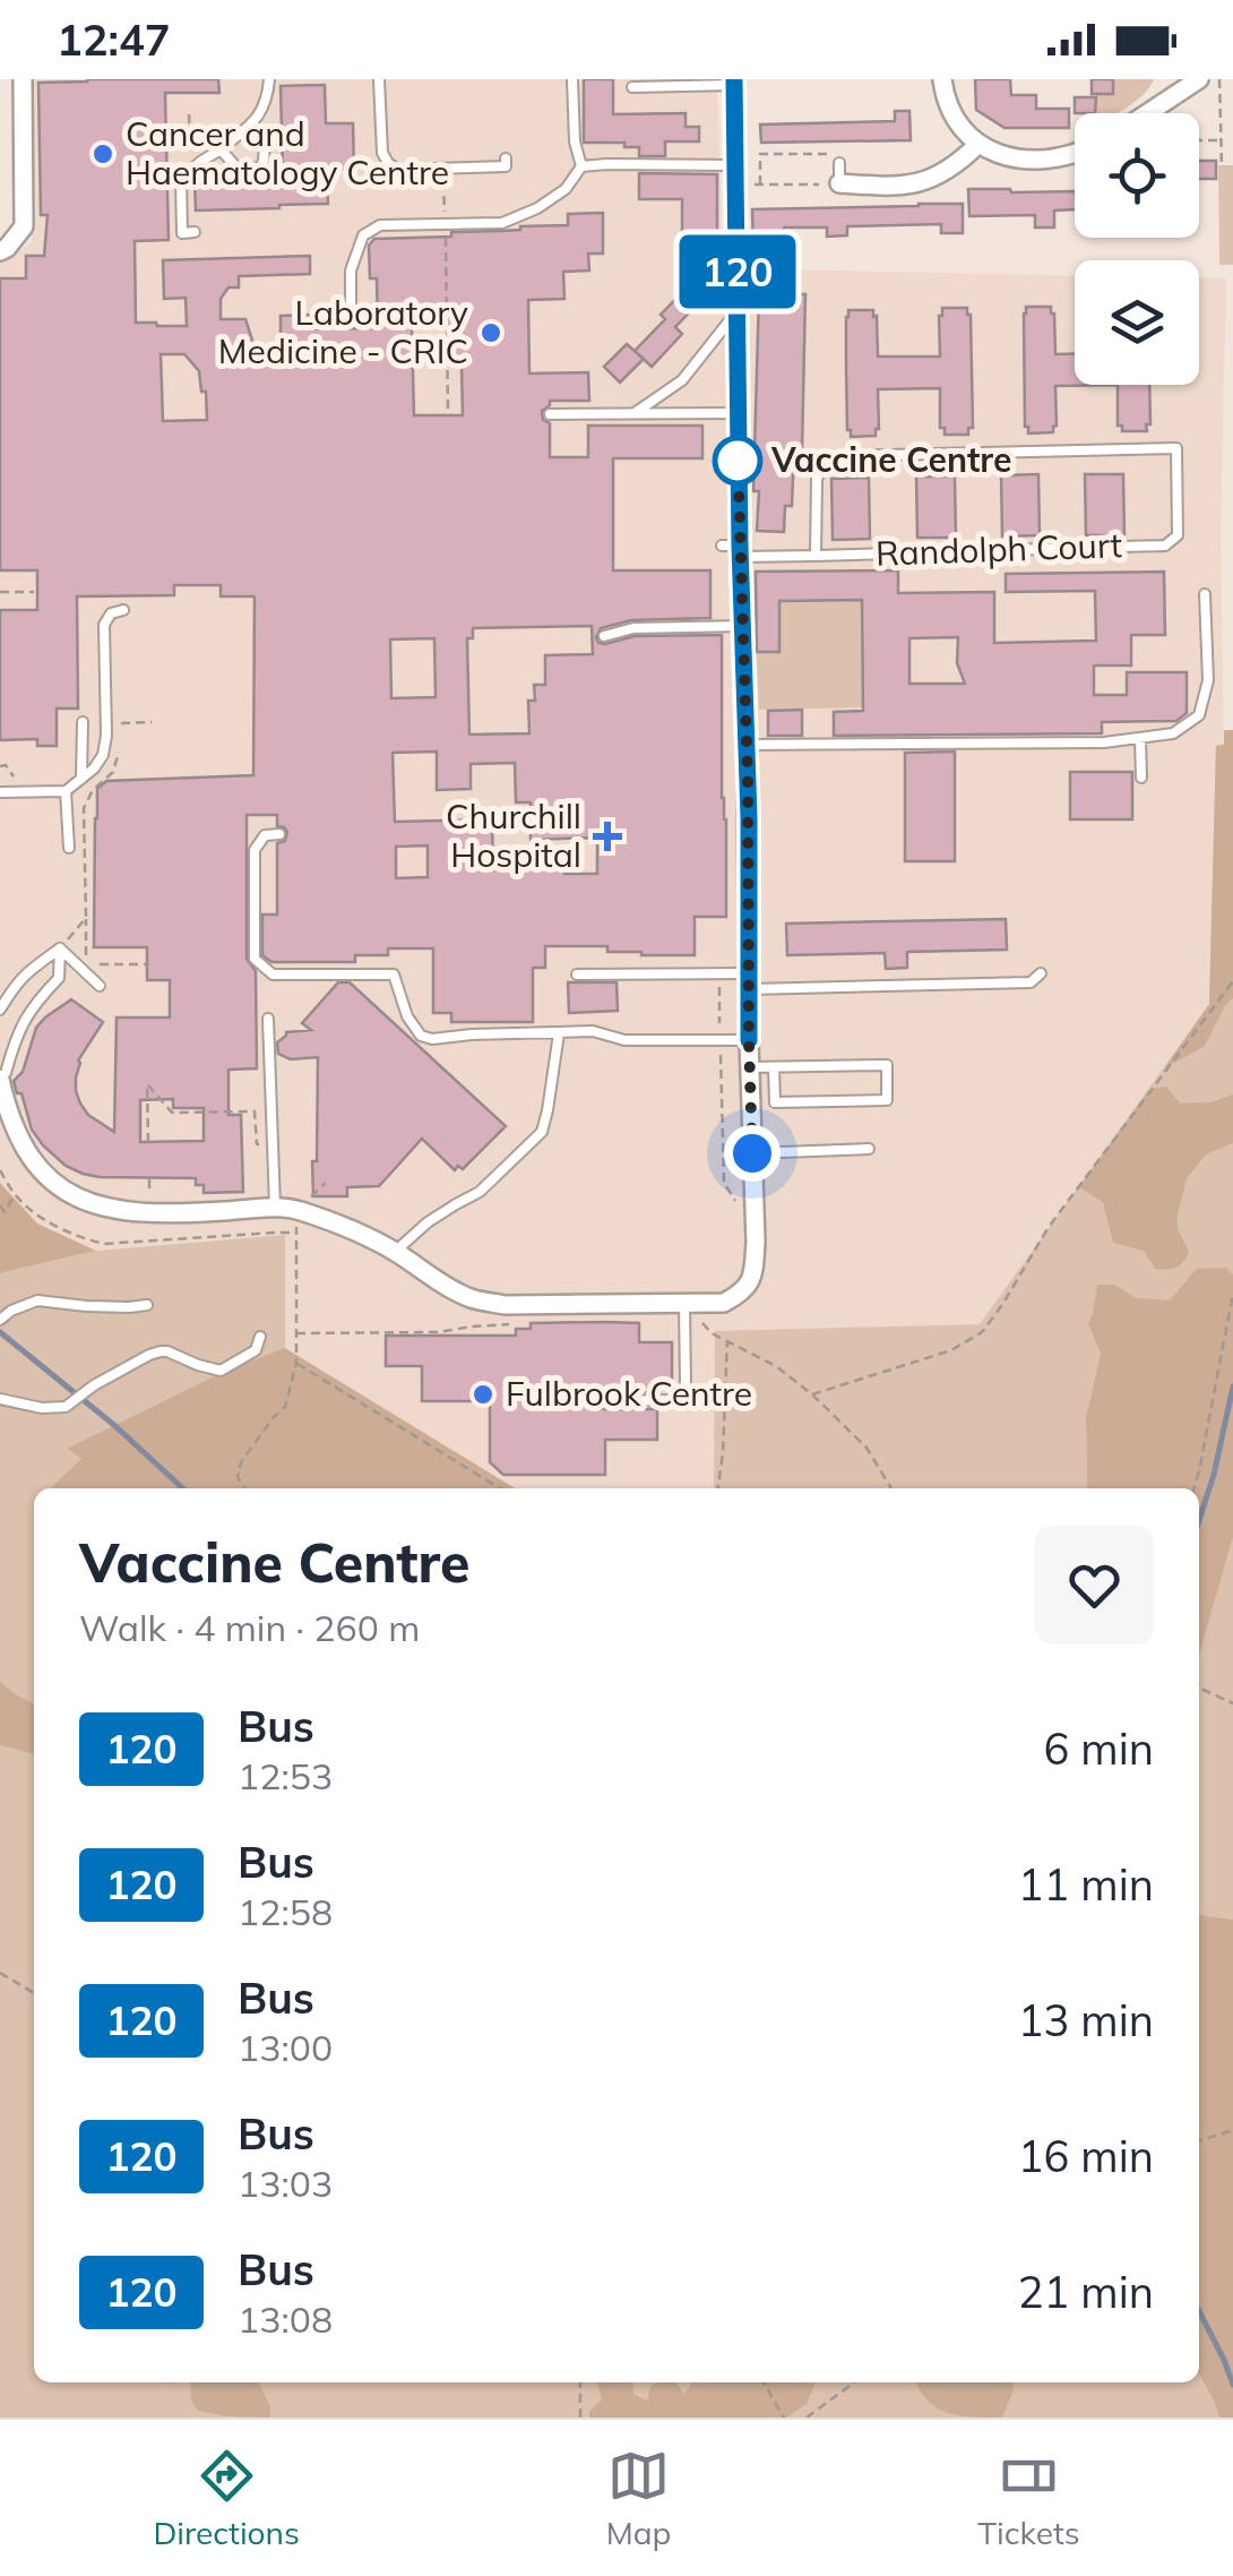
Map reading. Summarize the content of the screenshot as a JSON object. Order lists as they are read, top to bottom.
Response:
{
  "streets": {
    "lane": ["Randolph Court"]
  },
  "places": {
    "other": [
      "Cancer and Haematology Centre",
      "Laboratory Medicine - CRIC",
      "Vaccine Centre",
      "Fulbrook Centre"
    ],
    "health": ["Churchill Hospital"]
  },
  "lines": ["bus line 120"],
  "page": {
    "status": "12:47",
    "on_map": "120",
    "heading": ["Vaccine Centre", "Walk · 4 min · 260 m"],
    "list": [
      {
        "mark": "120",
        "name": "Bus",
        "note": "12:53",
        "value": "6 min"
      },
      {
        "mark": "120",
        "name": "Bus",
        "note": "12:58",
        "value": "11 min"
      },
      {
        "mark": "120",
        "name": "Bus",
        "note": "13:00",
        "value": "13 min"
      },
      {
        "mark": "120",
        "name": "Bus",
        "note": "13:03",
        "value": "16 min"
      },
      {
        "mark": "120",
        "name": "Bus",
        "note": "13:08",
        "value": "21 min"
      }
    ],
    "tabs": ["Directions", "Map", "Tickets"]
  }
}
